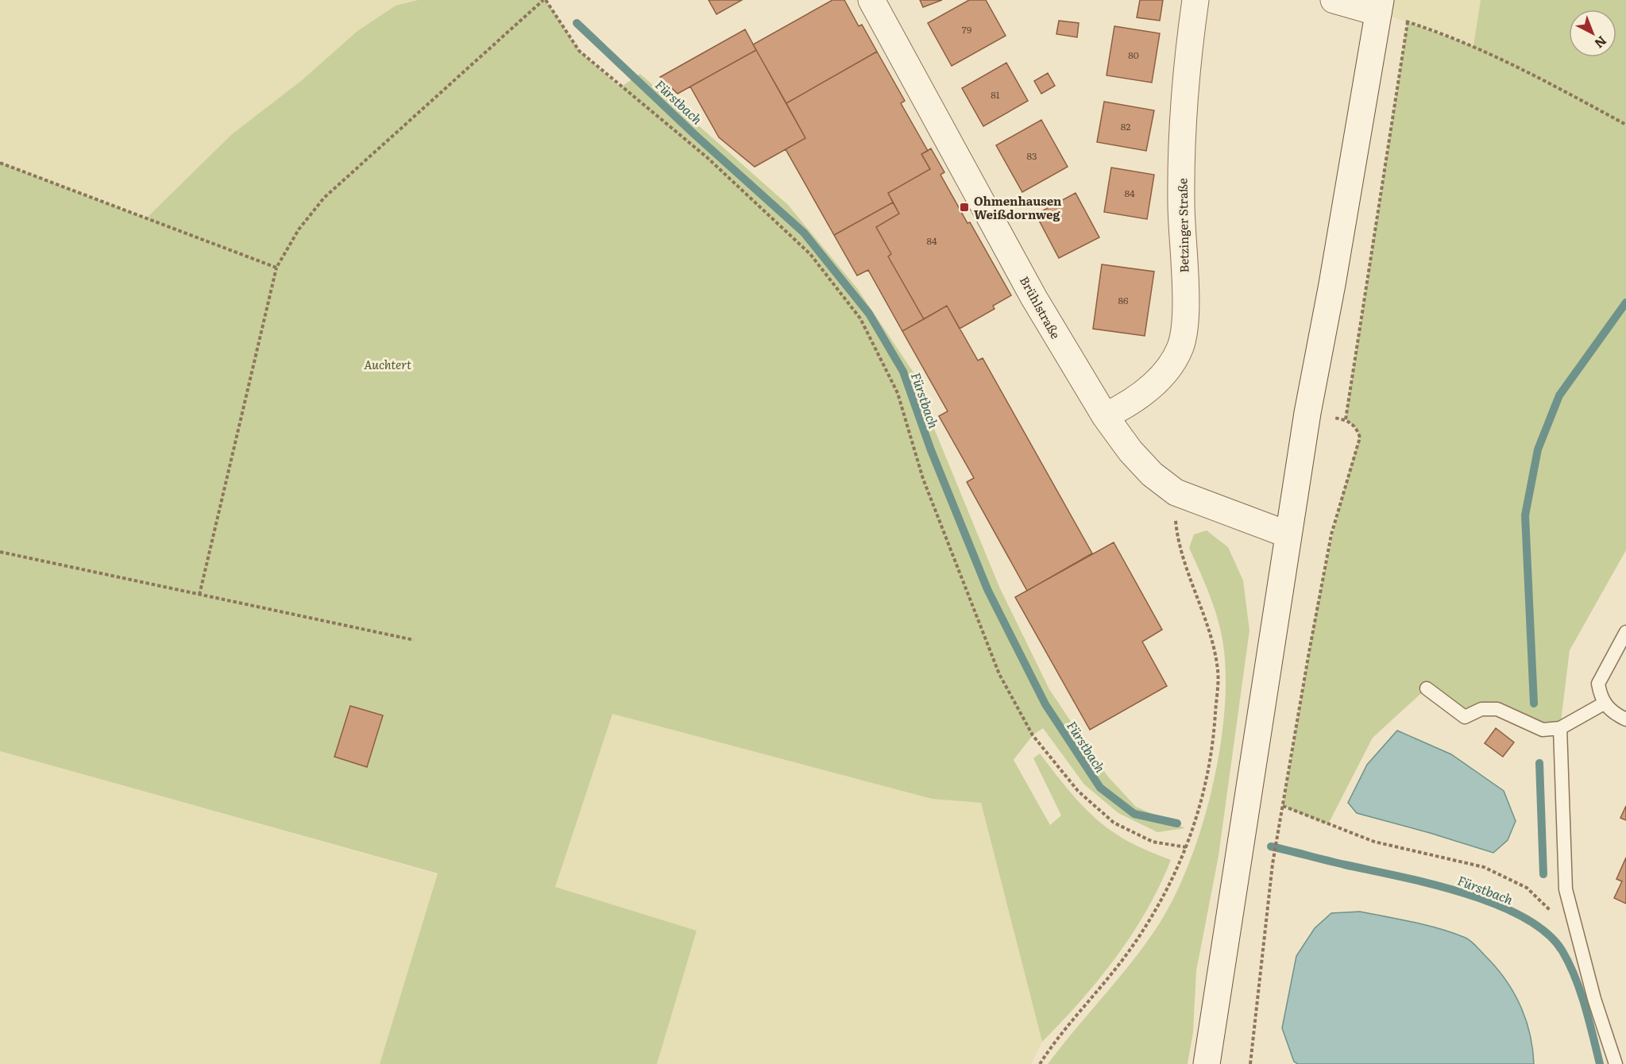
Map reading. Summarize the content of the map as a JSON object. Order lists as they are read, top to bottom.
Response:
{
  "streets": {
    "street": ["Betzinger Straße", "Brühlstraße"]
  },
  "crossings": [
    ["Betzinger Straße", "Brühlstraße"]
  ],
  "water": ["Fürstbach"],
  "parks": ["Auchtert"],
  "places": {
    "transit": ["Ohmenhausen Weißdornweg"]
  },
  "house_numbers": [
    "79",
    "80",
    "81",
    "82",
    "83",
    "84",
    "84",
    "86"
  ],
  "north": "bottom right"
}
